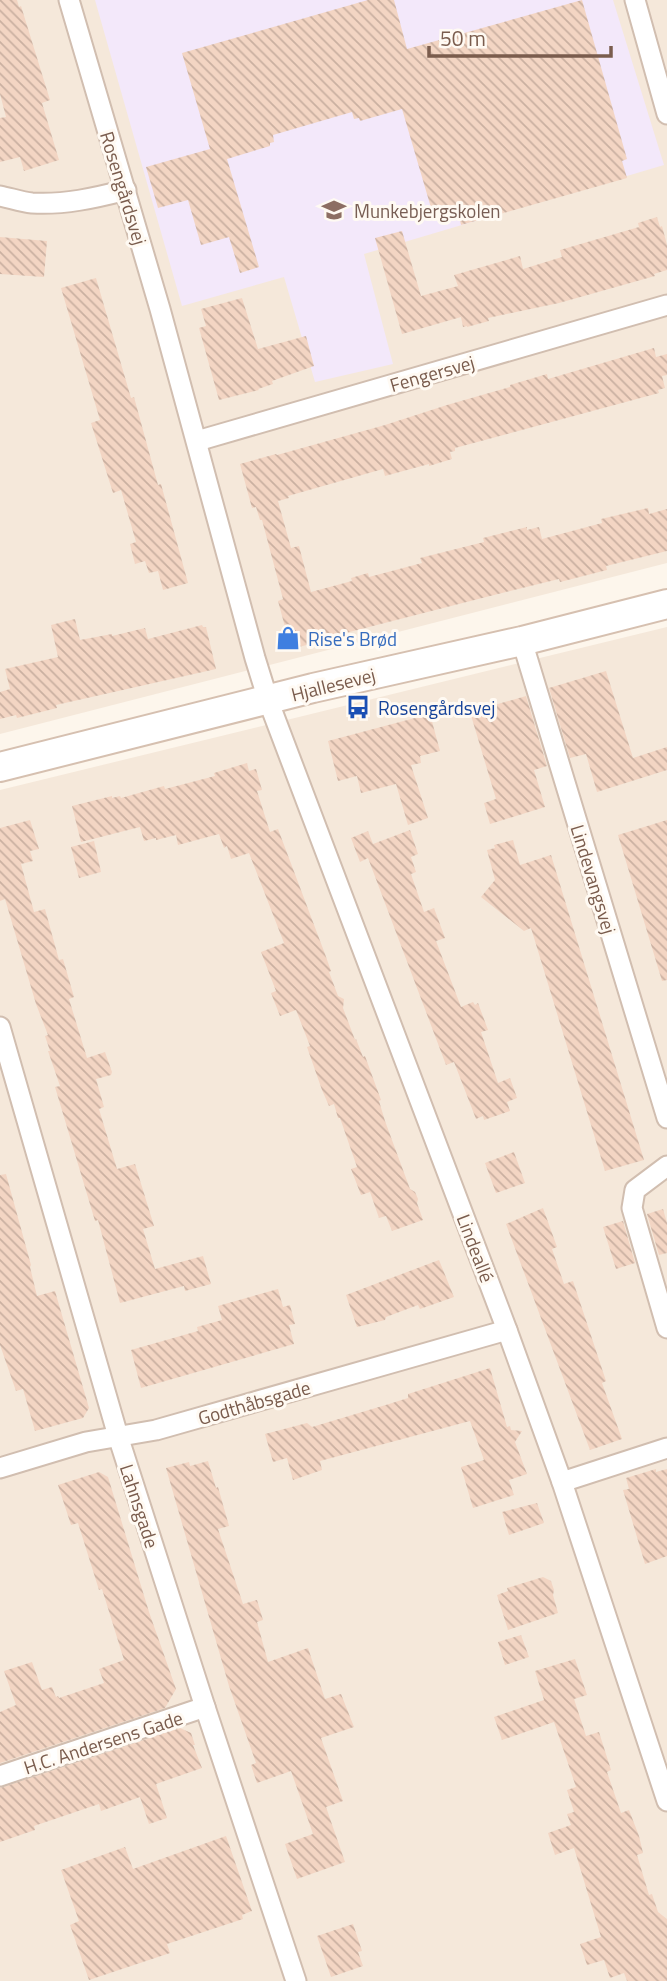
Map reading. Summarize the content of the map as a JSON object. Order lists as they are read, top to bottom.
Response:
{
  "streets": {
    "street": [
      "Rosengårdsvej",
      "Fengersvej",
      "Hjallesevej",
      "Lindevangsvej",
      "Lindeallé",
      "Godthåbsgade",
      "Lahnsgade",
      "H.C. Andersens Gade"
    ]
  },
  "crossings": [
    ["Rosengårdsvej", "Fengersvej"],
    ["Rosengårdsvej", "Hjallesevej"],
    ["Rosengårdsvej", "Lindeallé"],
    ["Hjallesevej", "Lindevangsvej"],
    ["Hjallesevej", "Lindeallé"],
    ["Lindeallé", "Godthåbsgade"],
    ["Godthåbsgade", "Lahnsgade"],
    ["Lahnsgade", "H.C. Andersens Gade"]
  ],
  "places": {
    "school or university": ["Munkebjergskolen"],
    "shop": ["Rise's Brød"],
    "bus stop": ["Rosengårdsvej"]
  },
  "scale_bar": "50 m"
}
